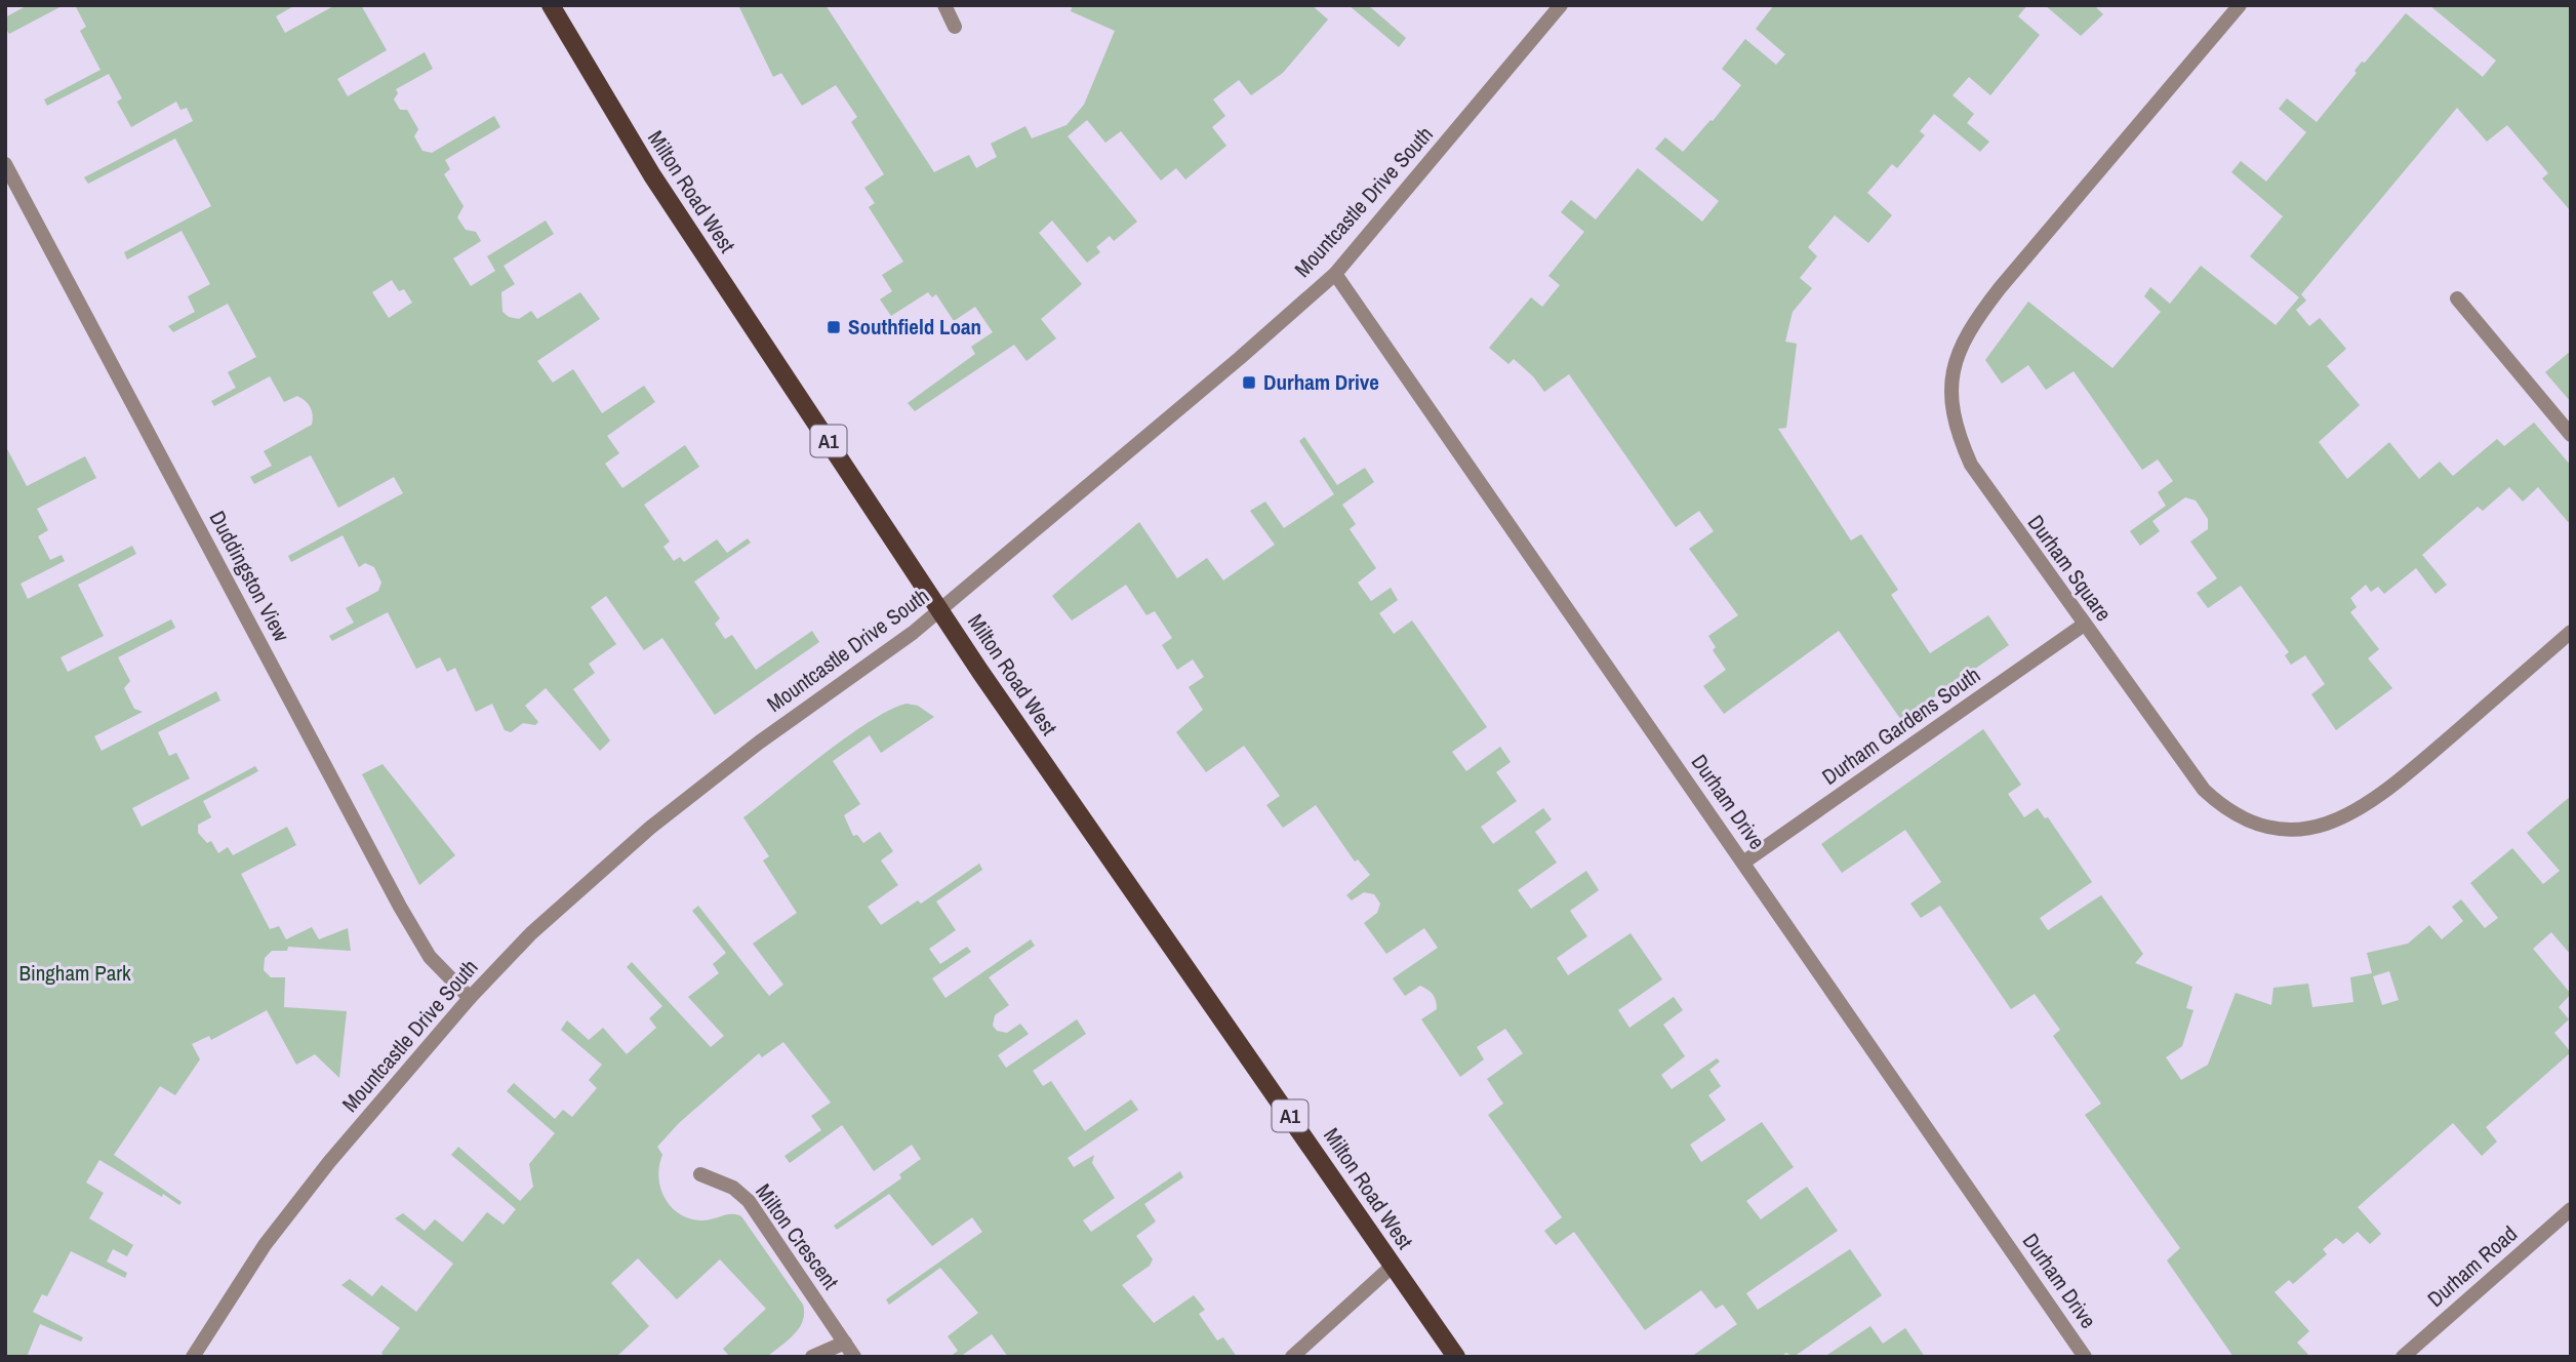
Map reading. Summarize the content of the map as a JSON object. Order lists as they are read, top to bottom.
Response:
{
  "streets": {
    "main road": ["Milton Road West", "A1"],
    "street": [
      "Mountcastle Drive South",
      "Durham Square",
      "Duddingston View",
      "Durham Gardens South",
      "Durham Drive",
      "Milton Crescent",
      "Durham Road"
    ]
  },
  "crossings": [
    ["Milton Road West", "Mountcastle Drive South"],
    ["Mountcastle Drive South", "Duddingston View"],
    ["Mountcastle Drive South", "Durham Drive"],
    ["Durham Square", "Durham Gardens South"],
    ["Durham Gardens South", "Durham Drive"]
  ],
  "parks": ["Bingham Park"],
  "places": {
    "transit": ["Southfield Loan", "Durham Drive"]
  }
}
